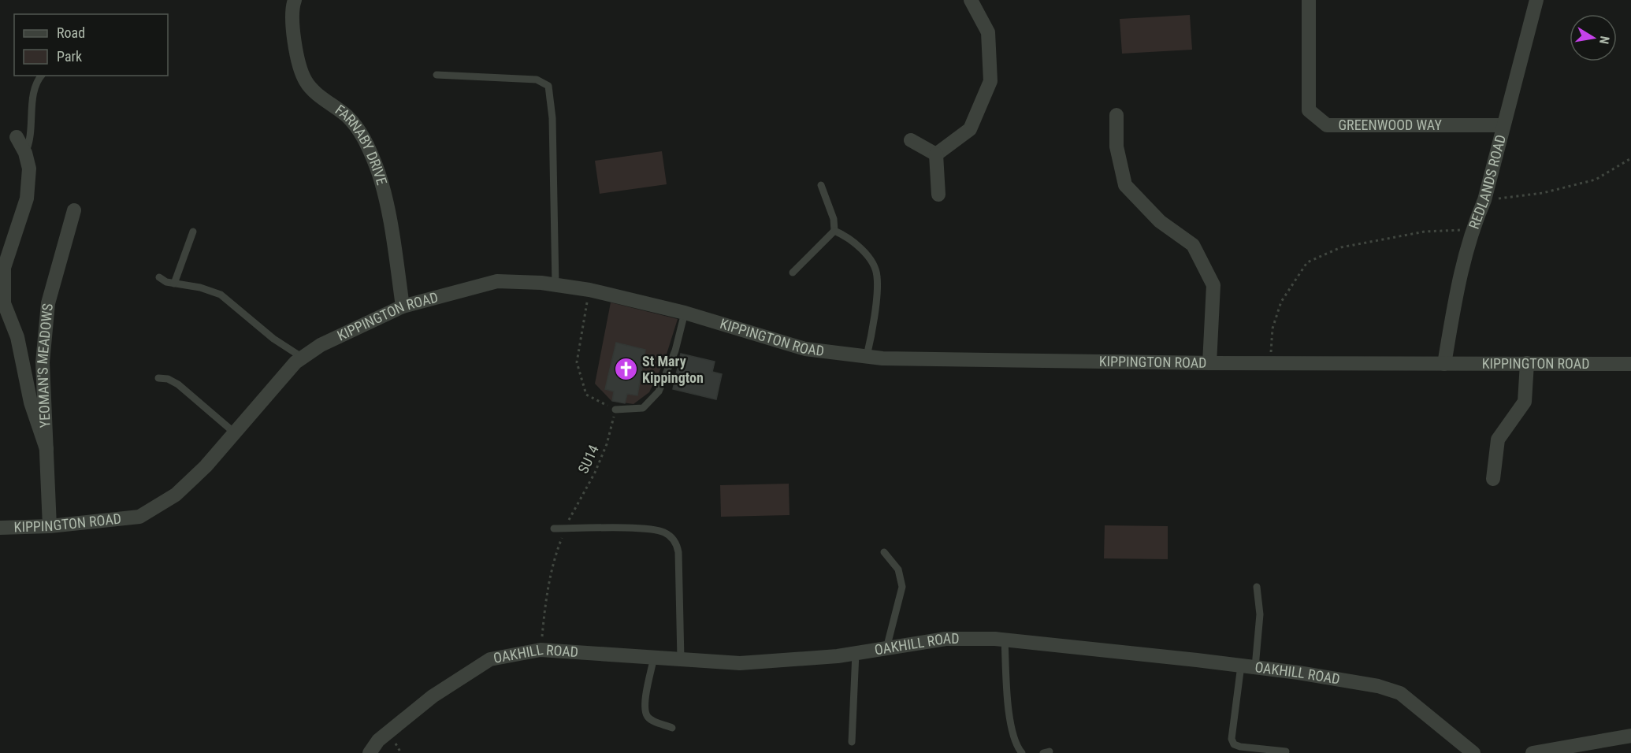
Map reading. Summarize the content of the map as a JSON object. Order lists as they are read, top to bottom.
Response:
{
  "streets": {
    "street": [
      "GREENWOOD WAY",
      "FARNABY DRIVE",
      "REDLANDS ROAD",
      "KIPPINGTON ROAD",
      "YEOMAN'S MEADOWS",
      "OAKHILL ROAD"
    ],
    "path": ["SU14"]
  },
  "crossings": [
    ["GREENWOOD WAY", "REDLANDS ROAD"],
    ["FARNABY DRIVE", "KIPPINGTON ROAD"],
    ["REDLANDS ROAD", "KIPPINGTON ROAD"],
    ["KIPPINGTON ROAD", "YEOMAN'S MEADOWS"],
    ["SU14", "OAKHILL ROAD"]
  ],
  "places": {
    "church": ["St Mary Kippington"]
  },
  "legend": ["Road", "Park"],
  "north": "right"
}
